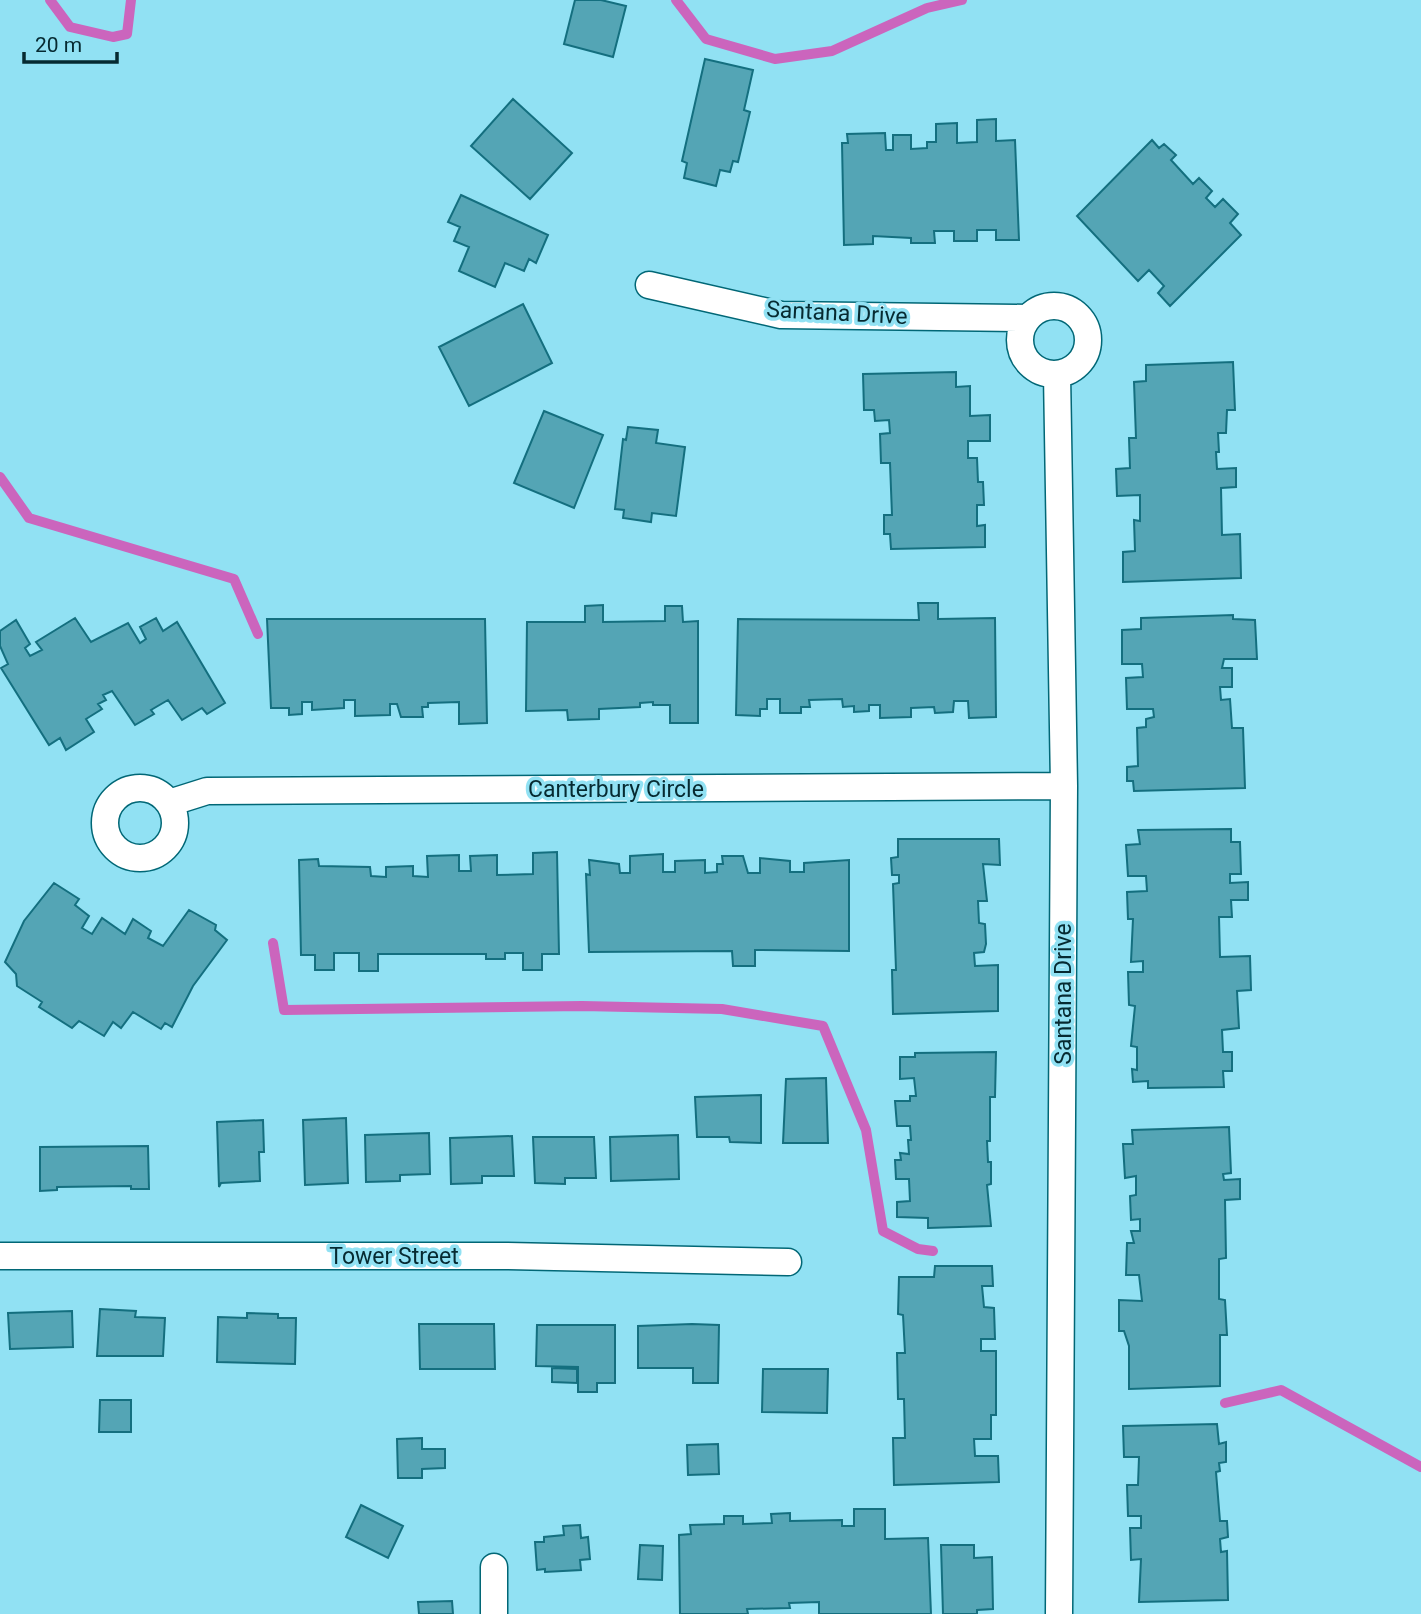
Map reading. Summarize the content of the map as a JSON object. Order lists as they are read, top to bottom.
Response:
{
  "streets": {
    "street": ["Santana Drive", "Canterbury Circle", "Tower Street"]
  },
  "crossings": [
    ["Santana Drive", "Canterbury Circle"]
  ],
  "scale_bar": "20 m"
}
